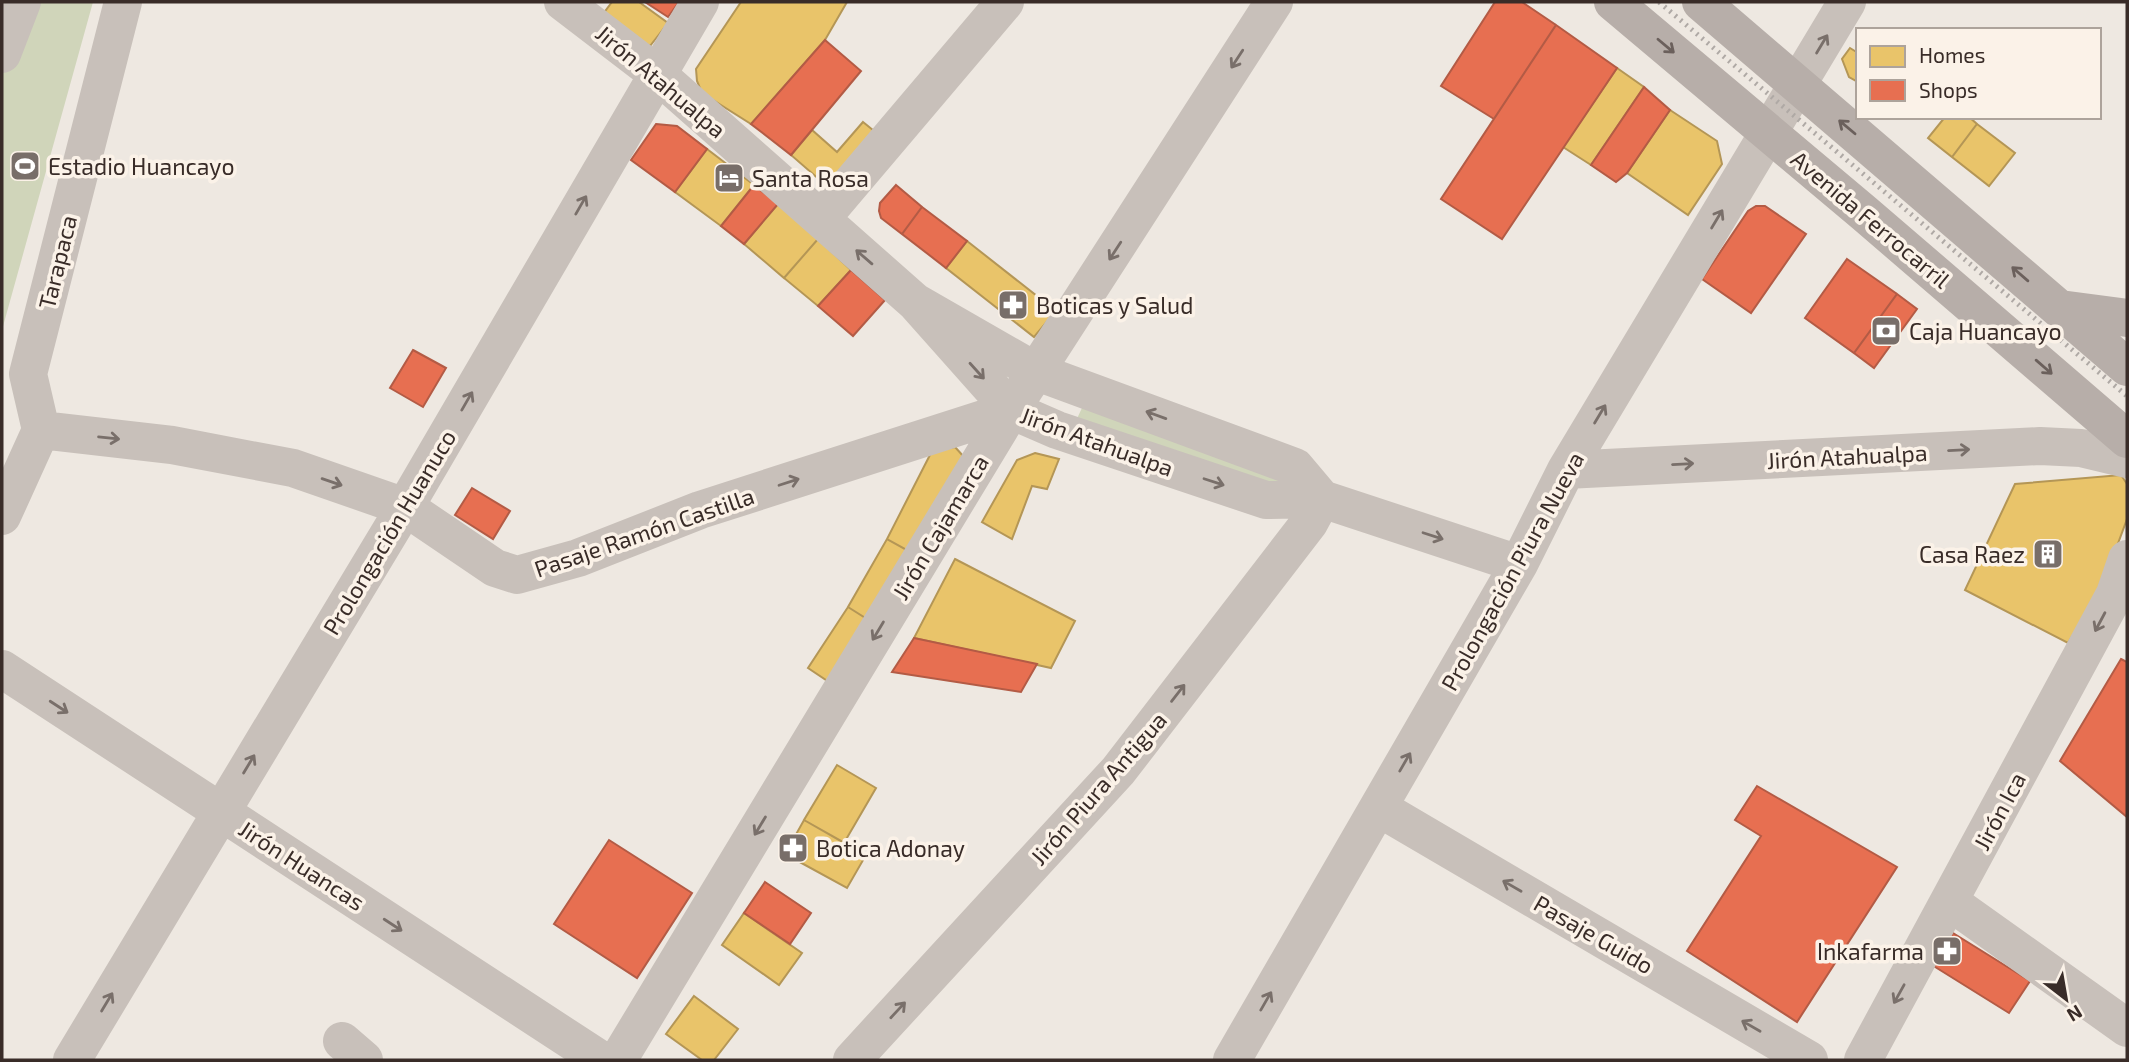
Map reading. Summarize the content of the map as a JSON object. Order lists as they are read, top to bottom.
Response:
{
  "streets": {
    "main road": ["Avenida Ferrocarril"],
    "street": [
      "Jirón Atahualpa",
      "Tarapaca",
      "Jirón Cajamarca",
      "Prolongación Huanuco",
      "Pasaje Ramón Castilla",
      "Prolongación Piura Nueva",
      "Jirón Piura Antigua",
      "Jirón Ica",
      "Jirón Huancas",
      "Pasaje Guido"
    ]
  },
  "crossings": [
    ["Jirón Atahualpa", "Jirón Cajamarca"],
    ["Jirón Atahualpa", "Prolongación Huanuco"],
    ["Jirón Atahualpa", "Pasaje Ramón Castilla"],
    ["Jirón Atahualpa", "Prolongación Piura Nueva"],
    ["Jirón Atahualpa", "Jirón Piura Antigua"],
    ["Avenida Ferrocarril", "Prolongación Piura Nueva"],
    ["Tarapaca", "Pasaje Ramón Castilla"],
    ["Jirón Cajamarca", "Pasaje Ramón Castilla"],
    ["Prolongación Huanuco", "Pasaje Ramón Castilla"],
    ["Prolongación Huanuco", "Jirón Huancas"],
    ["Prolongación Piura Nueva", "Pasaje Guido"]
  ],
  "one_way": [
    "Jirón Cajamarca",
    "Prolongación Huanuco",
    "Pasaje Ramón Castilla",
    "Prolongación Piura Nueva",
    "Jirón Piura Antigua",
    "Jirón Ica",
    "Jirón Huancas",
    "Pasaje Guido"
  ],
  "places": {
    "sports": ["Estadio Huancayo"],
    "hotel": ["Santa Rosa"],
    "pharmacy": ["Boticas y Salud", "Botica Adonay", "Inkafarma"],
    "bank": ["Caja Huancayo"],
    "building": ["Casa Raez"]
  },
  "legend": ["Homes", "Shops"],
  "north": "bottom right"
}
